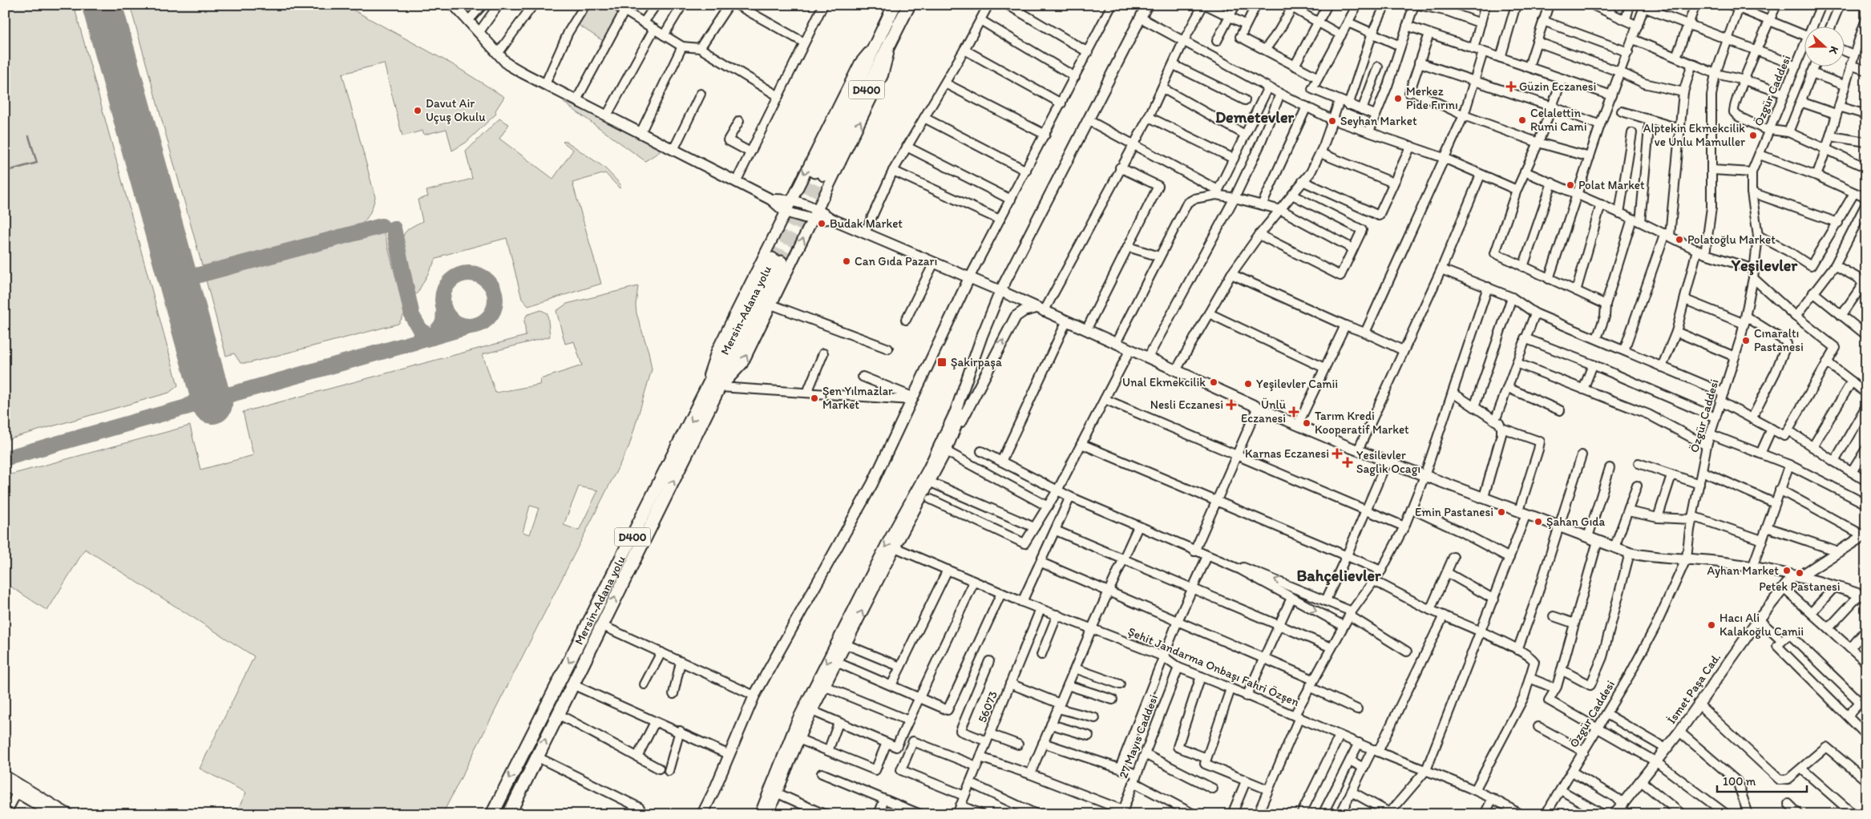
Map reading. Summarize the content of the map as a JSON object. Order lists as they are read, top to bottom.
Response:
{
  "streets": {
    "highway": ["D400", "Mersin-Adana yolu"],
    "main road": ["İsmet Paşa Cad."],
    "street": [
      "Özgür Caddesi",
      "Şehit Jandarma Onbaşı Fahri Özşen",
      "56073",
      "27 Mayıs Caddesi"
    ]
  },
  "crossings": [
    ["Şehit Jandarma Onbaşı Fahri Özşen", "56073"],
    ["Şehit Jandarma Onbaşı Fahri Özşen", "27 Mayıs Caddesi"]
  ],
  "districts": ["Demetevler", "Yeşilevler", "Bahçelievler"],
  "places": {
    "health": [
      "Güzin Eczanesi",
      "Nesli Eczanesi",
      "Ünlü Eczanesi",
      "Karnas Eczanesi",
      "Yesilevler Saglık Ocagı"
    ],
    "other": [
      "Merkez Pide Fırını",
      "Davut Air Uçuş Okulu",
      "Celalettin Rumi Cami",
      "Seyhan Market",
      "Alptekin Ekmekcilik ve Unlu Mamuller",
      "Polat Market",
      "Budak Market",
      "Polatoğlu Market",
      "Can Gıda Pazarı",
      "Cınaraltı Pastanesi",
      "Unal Ekmekcilik",
      "Yeşilevler Camii",
      "Şen Yılmazlar Market",
      "Tarım Kredi Kooperatif Market",
      "Emin Pastanesi",
      "Şahan Gıda",
      "Ayhan Market",
      "Petek Pastanesi",
      "Hacı Ali Kalakoğlu Camii"
    ],
    "transit": ["Şakirpaşa"]
  },
  "scale_bar": "100 m",
  "north": "right"
}
